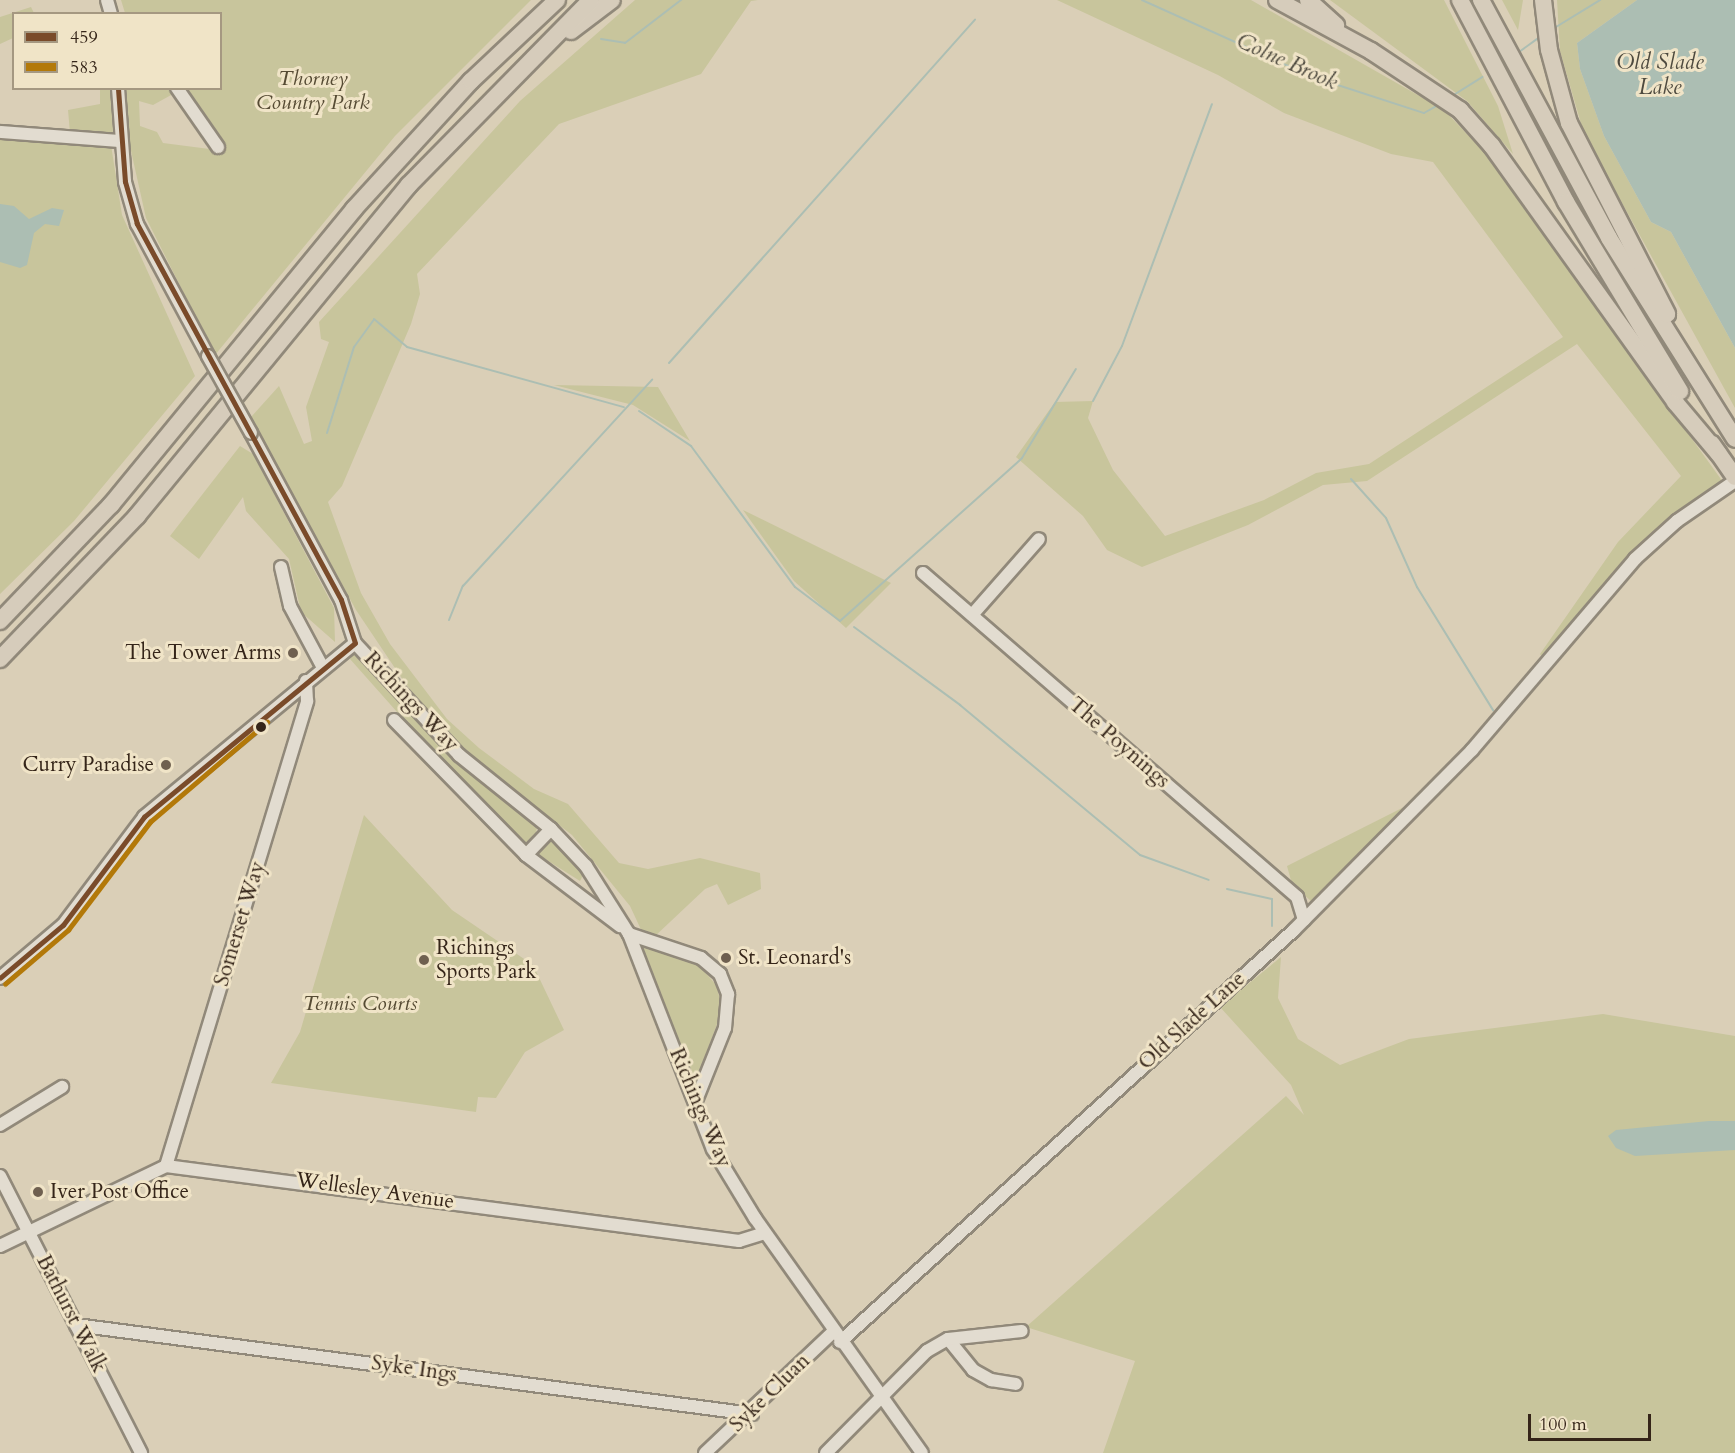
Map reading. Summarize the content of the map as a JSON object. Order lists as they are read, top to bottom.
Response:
{
  "streets": {
    "street": [
      "Richings Way",
      "The Poynings",
      "Somerset Way",
      "Old Slade Lane",
      "Wellesley Avenue",
      "Bathurst Walk",
      "Syke Ings",
      "Syke Cluan"
    ]
  },
  "crossings": [
    ["Richings Way", "Old Slade Lane"],
    ["Richings Way", "Wellesley Avenue"],
    ["Richings Way", "Syke Cluan"],
    ["The Poynings", "Old Slade Lane"],
    ["Somerset Way", "Wellesley Avenue"],
    ["Old Slade Lane", "Syke Cluan"],
    ["Bathurst Walk", "Syke Ings"],
    ["Syke Ings", "Syke Cluan"]
  ],
  "water": ["Colne Brook", "Old Slade Lake"],
  "parks": ["Thorney Country Park", "Tennis Courts"],
  "places": [
    "The Tower Arms",
    "Curry Paradise",
    "St. Leonard's",
    "Richings Sports Park",
    "Iver Post Office"
  ],
  "lines": ["transit line 459", "transit line 583"],
  "legend": ["459", "583"],
  "scale_bar": "100 m"
}
